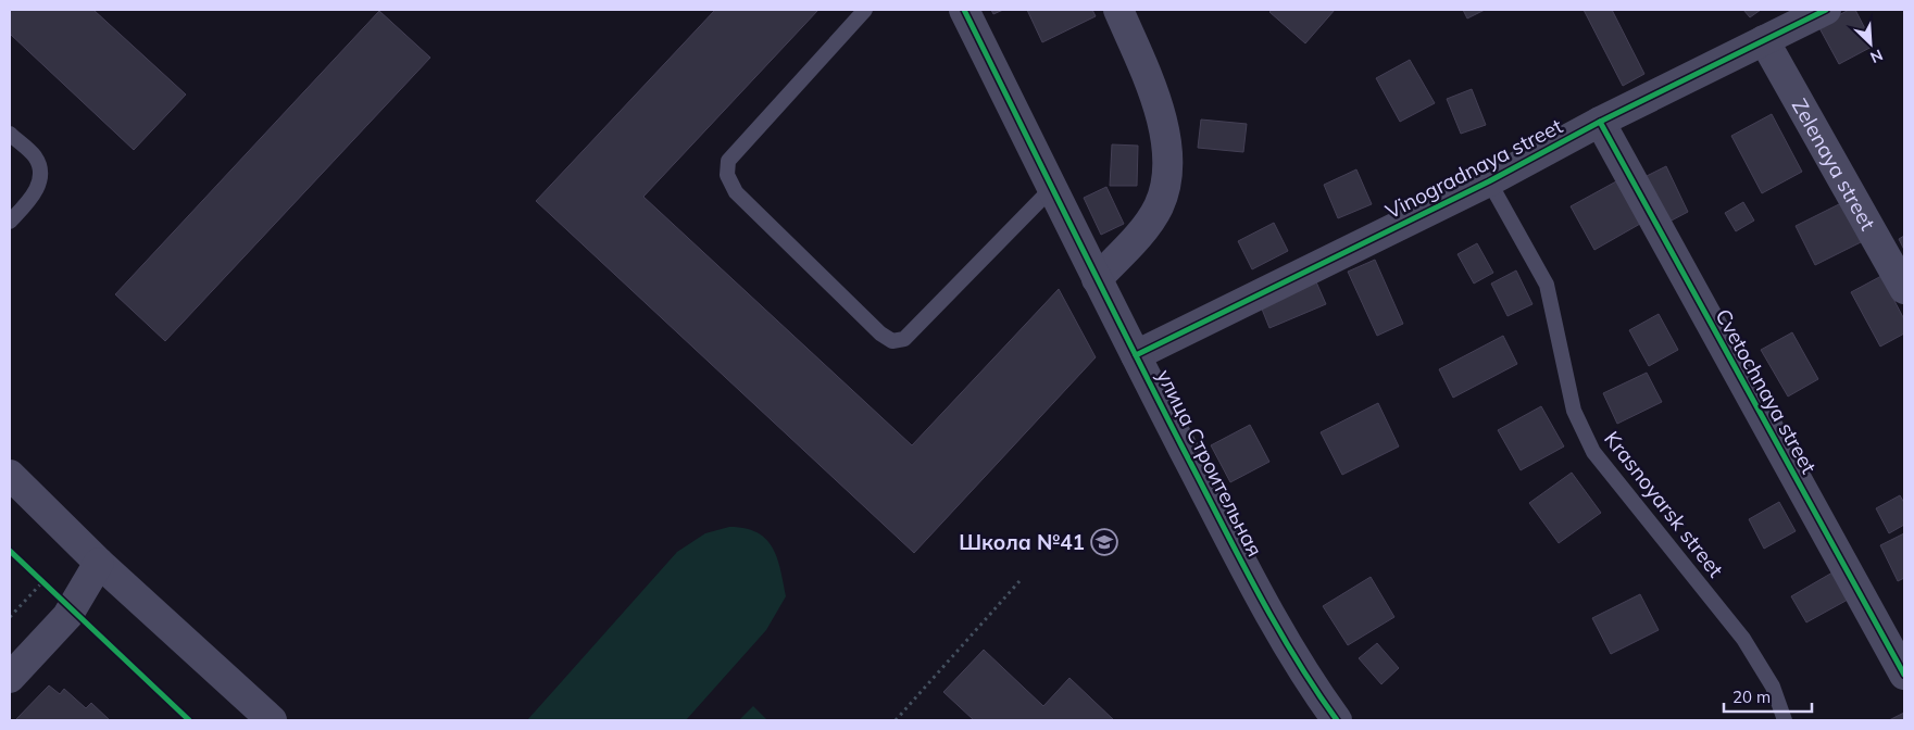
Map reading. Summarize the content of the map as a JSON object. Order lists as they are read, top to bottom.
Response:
{
  "streets": {
    "street": [
      "Zelenaya street",
      "Vinogradnaya street",
      "Cvetochnaya street",
      "улица Строительная"
    ],
    "lane": ["Krasnoyarsk street"]
  },
  "crossings": [
    ["Zelenaya street", "Vinogradnaya street"],
    ["Vinogradnaya street", "Cvetochnaya street"],
    ["Vinogradnaya street", "улица Строительная"],
    ["Vinogradnaya street", "Krasnoyarsk street"]
  ],
  "places": {
    "school or university": ["Школа №41"]
  },
  "scale_bar": "20 m",
  "north": "bottom right"
}
